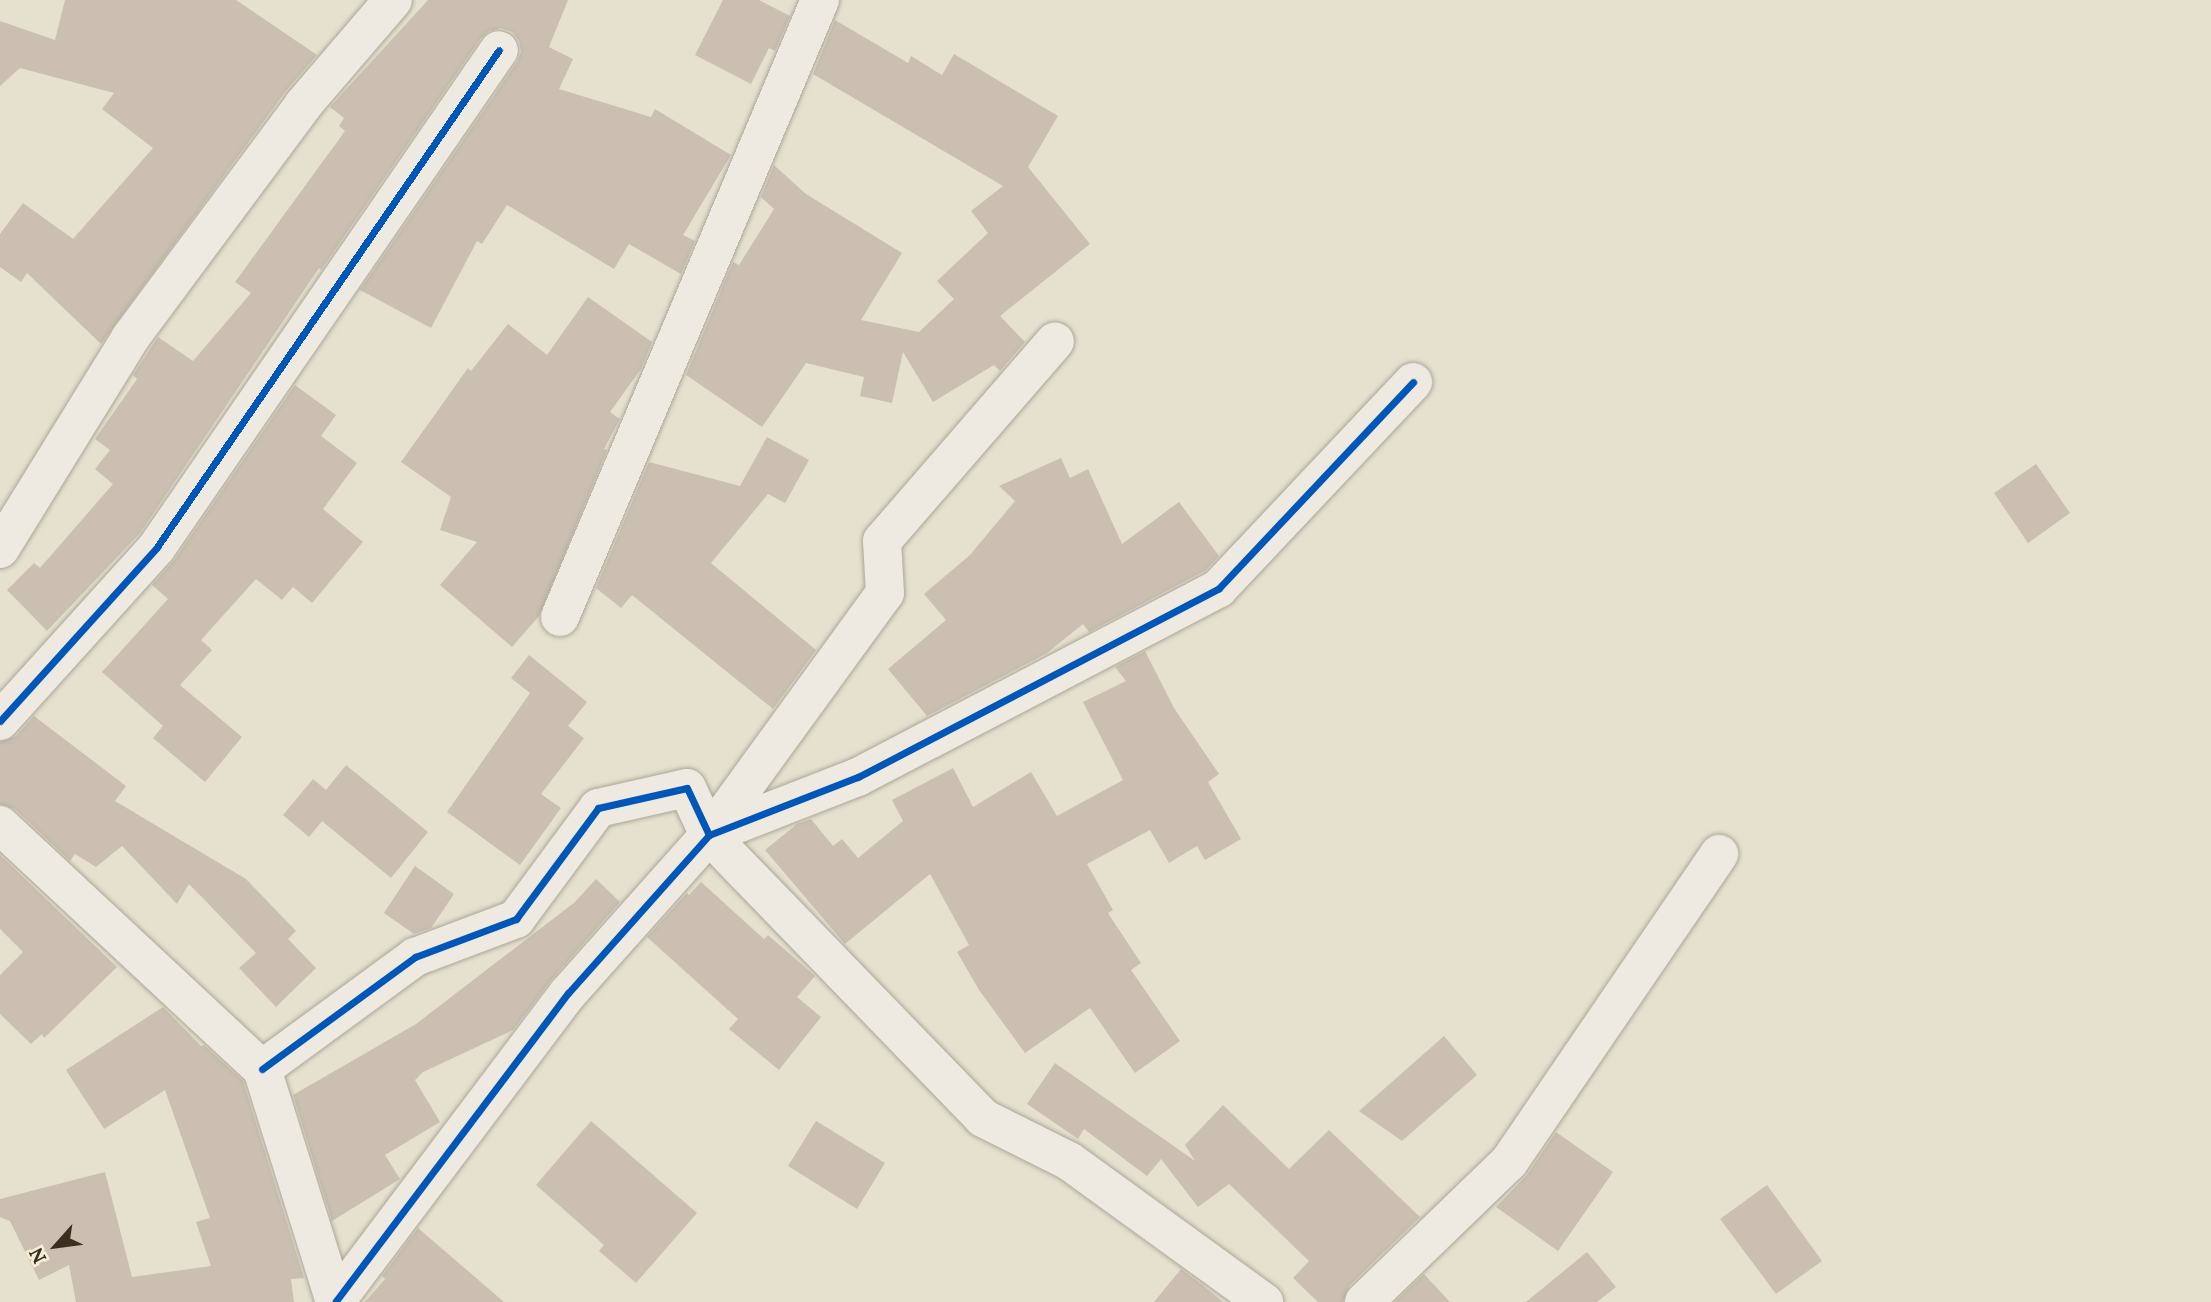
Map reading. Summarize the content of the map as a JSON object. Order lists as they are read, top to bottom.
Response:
{
  "north": "bottom left"
}
